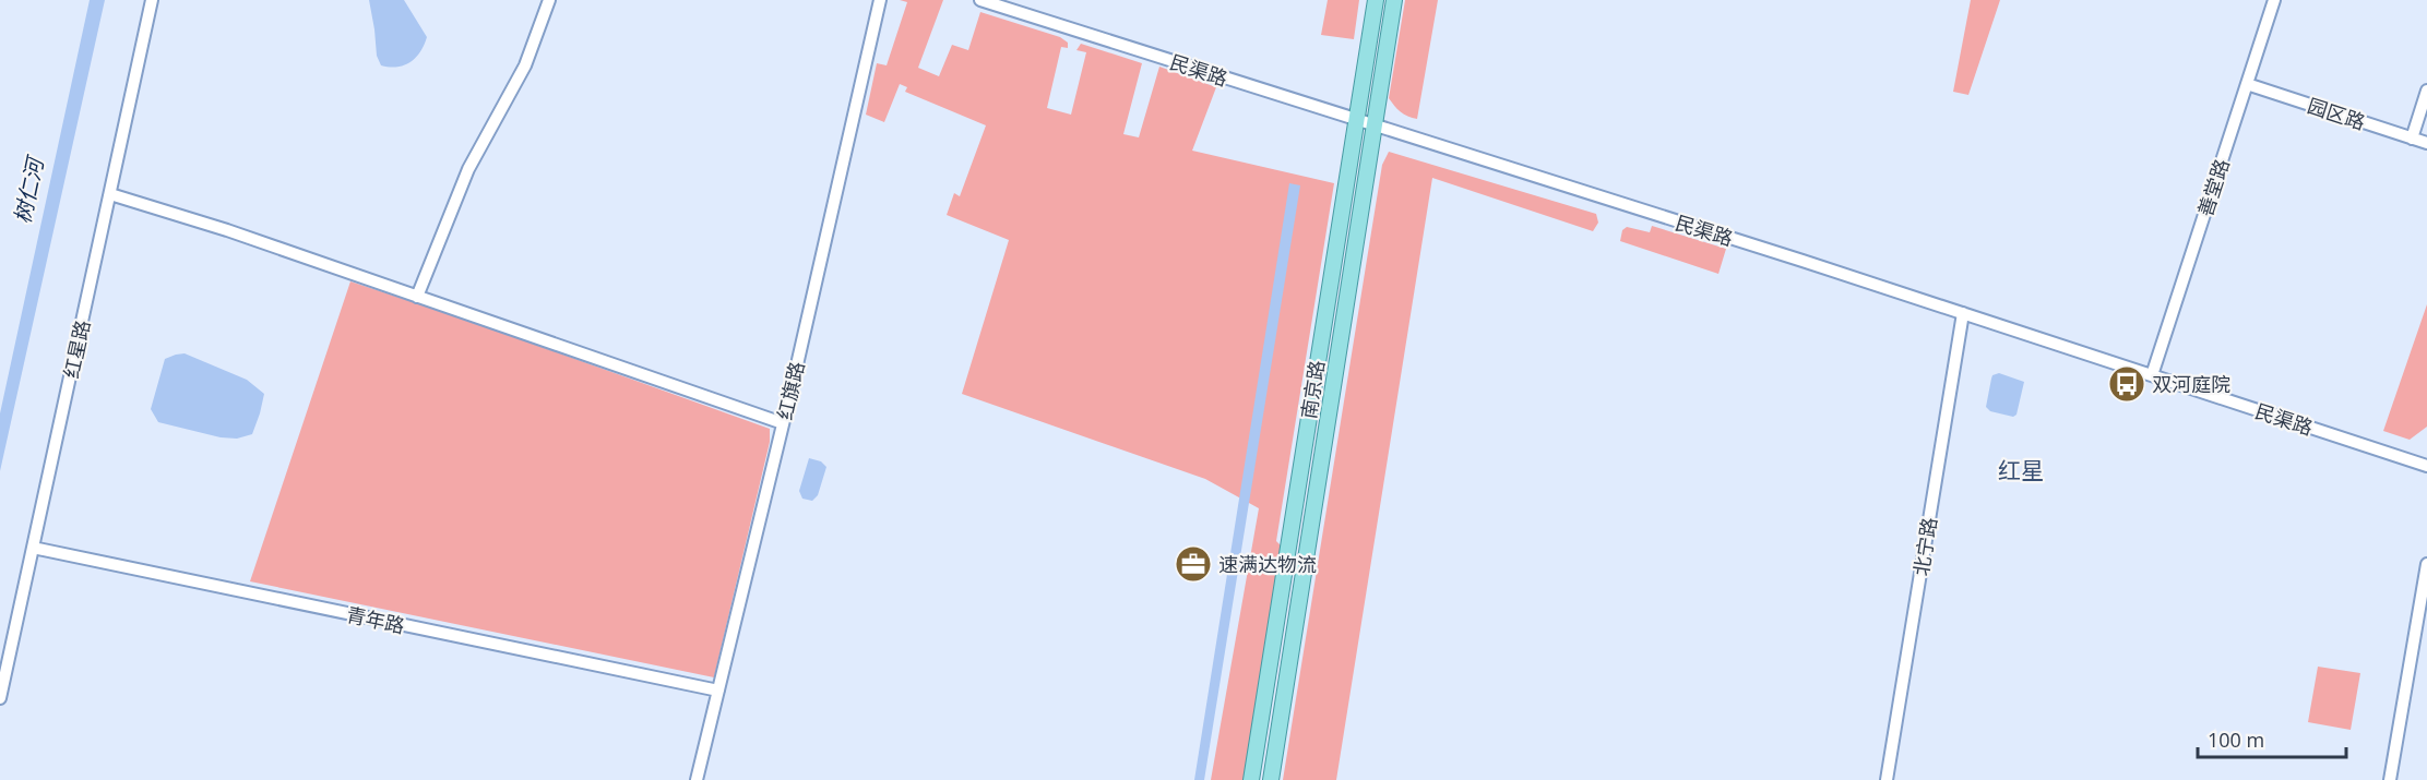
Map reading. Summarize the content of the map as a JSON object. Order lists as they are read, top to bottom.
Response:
{
  "streets": {
    "main road": ["南京路"],
    "street": [
      "民渠路",
      "园区路",
      "善堂路",
      "红星路",
      "红旗路",
      "北宁路",
      "青年路"
    ]
  },
  "crossings": [
    ["民渠路", "善堂路"],
    ["民渠路", "南京路"],
    ["民渠路", "北宁路"],
    ["园区路", "善堂路"],
    ["红星路", "青年路"],
    ["红旗路", "青年路"]
  ],
  "districts": ["红星"],
  "water": ["树仁河"],
  "places": {
    "bus stop": ["双河庭院"],
    "office": ["速满达物流"]
  },
  "scale_bar": "100 m"
}
